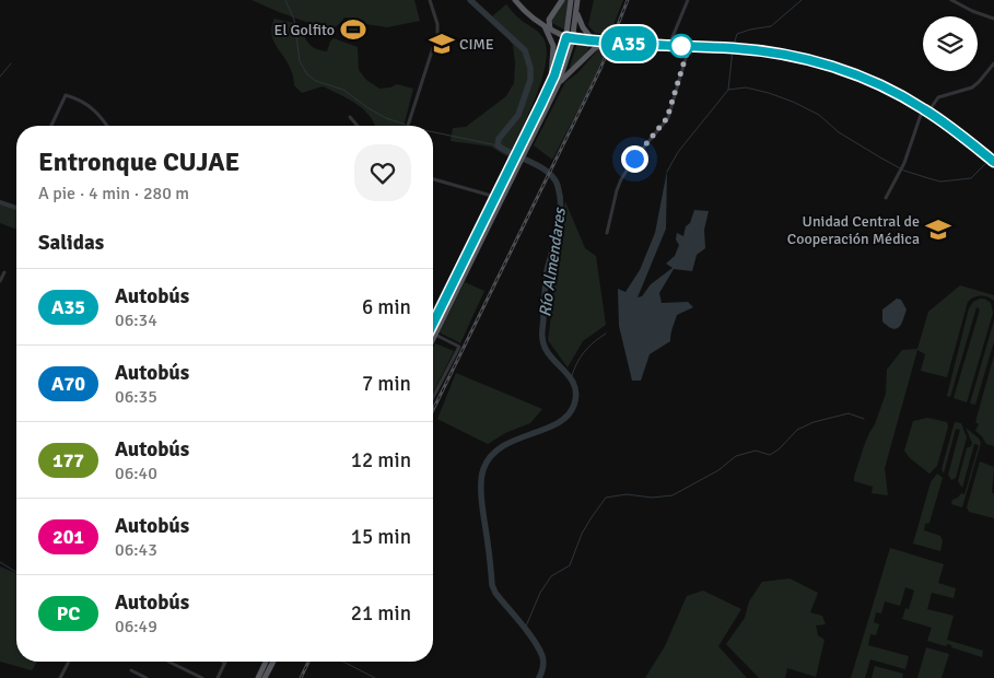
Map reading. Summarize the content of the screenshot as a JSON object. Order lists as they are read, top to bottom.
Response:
{
  "water": ["Río Almendares"],
  "places": {
    "sports": ["El Golfito"],
    "school or university": ["CIME", "Unidad Central de Cooperación Médica"]
  },
  "lines": ["bus line A35"],
  "page": {
    "on_map": "A35",
    "heading": [
      ["Entronque CUJAE", "A pie · 4 min · 280 m"],
      "Salidas"
    ],
    "list": [
      {
        "mark": "A35",
        "name": "Autobús",
        "note": "06:34",
        "value": "6 min"
      },
      {
        "mark": "A70",
        "name": "Autobús",
        "note": "06:35",
        "value": "7 min"
      },
      {
        "mark": "177",
        "name": "Autobús",
        "note": "06:40",
        "value": "12 min"
      },
      {
        "mark": "201",
        "name": "Autobús",
        "note": "06:43",
        "value": "15 min"
      },
      {
        "mark": "PC",
        "name": "Autobús",
        "note": "06:49",
        "value": "21 min"
      }
    ]
  }
}
